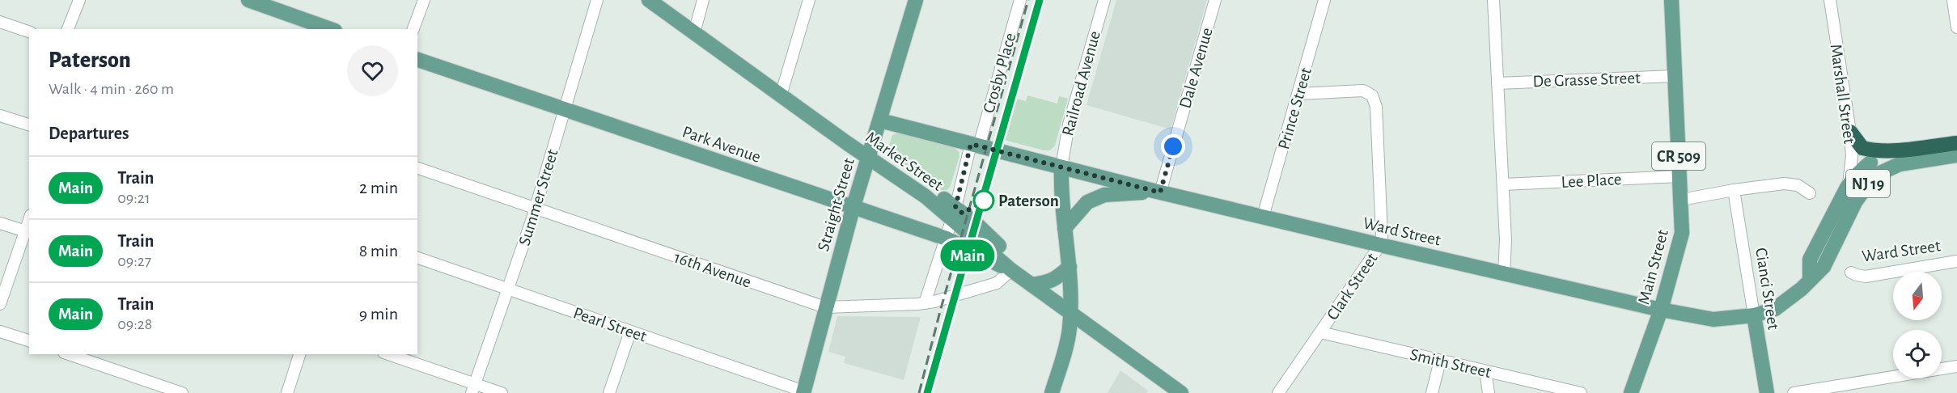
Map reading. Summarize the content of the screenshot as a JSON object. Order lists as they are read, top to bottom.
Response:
{
  "streets": {
    "highway": ["NJ 19"],
    "main road": [
      "Park Avenue",
      "CR 509",
      "Market Street",
      "Straight Street",
      "Ward Street",
      "Main Street",
      "Cianci Street"
    ],
    "street": [
      "Dale Avenue",
      "Crosby Place",
      "De Grasse Street",
      "Railroad Avenue",
      "Marshall Street",
      "Prince Street",
      "Lee Place",
      "Summer Street",
      "16th Avenue",
      "Clark Street",
      "Pearl Street",
      "Smith Street"
    ]
  },
  "crossings": [
    ["Dale Avenue", "Ward Street"],
    ["Crosby Place", "Park Avenue"],
    ["Crosby Place", "Market Street"],
    ["Crosby Place", "Ward Street"],
    ["Crosby Place", "16th Avenue"],
    ["De Grasse Street", "Main Street"],
    ["Railroad Avenue", "Ward Street"],
    ["Marshall Street", "NJ 19"],
    ["Prince Street", "Ward Street"],
    ["Prince Street", "Clark Street"],
    ["Park Avenue", "Market Street"],
    ["Park Avenue", "Summer Street"],
    ["Park Avenue", "Straight Street"],
    ["Park Avenue", "16th Avenue"],
    ["Market Street", "Straight Street"],
    ["Market Street", "16th Avenue"],
    ["Lee Place", "Main Street"],
    ["NJ 19", "Ward Street"],
    ["Summer Street", "16th Avenue"],
    ["Summer Street", "Pearl Street"],
    ["Straight Street", "Ward Street"],
    ["Straight Street", "16th Avenue"],
    ["Straight Street", "Pearl Street"],
    ["Ward Street", "Main Street"],
    ["Ward Street", "Clark Street"],
    ["Ward Street", "Cianci Street"],
    ["Clark Street", "Smith Street"]
  ],
  "places": ["Paterson"],
  "north": "bottom",
  "page": {
    "on_map": "Main",
    "heading": [
      ["Paterson", "Walk · 4 min · 260 m"],
      "Departures"
    ],
    "list": [
      {
        "mark": "Main",
        "name": "Train",
        "note": "09:21",
        "value": "2 min"
      },
      {
        "mark": "Main",
        "name": "Train",
        "note": "09:27",
        "value": "8 min"
      },
      {
        "mark": "Main",
        "name": "Train",
        "note": "09:28",
        "value": "9 min"
      }
    ]
  }
}
